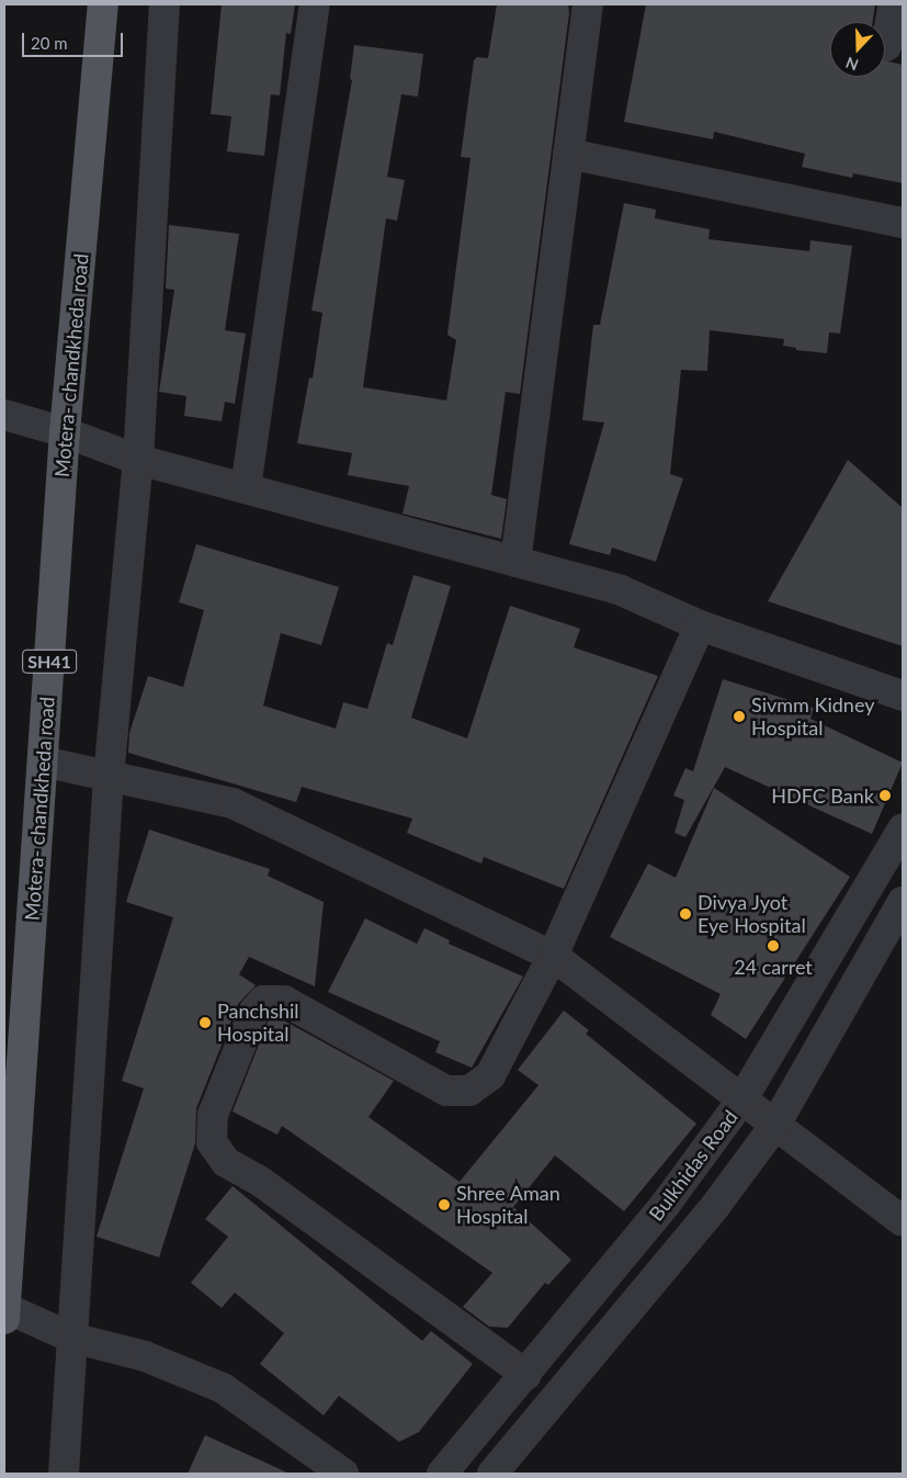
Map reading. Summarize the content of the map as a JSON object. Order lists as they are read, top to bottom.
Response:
{
  "streets": {
    "main road": ["Motera- chandkheda road", "SH41"],
    "street": ["Bulkhidas Road"]
  },
  "places": [
    "Sivmm Kidney Hospital",
    "HDFC Bank",
    "Divya Jyot Eye Hospital",
    "24 carret",
    "Panchshil Hospital",
    "Shree Aman Hospital"
  ],
  "scale_bar": "20 m",
  "north": "bottom"
}
